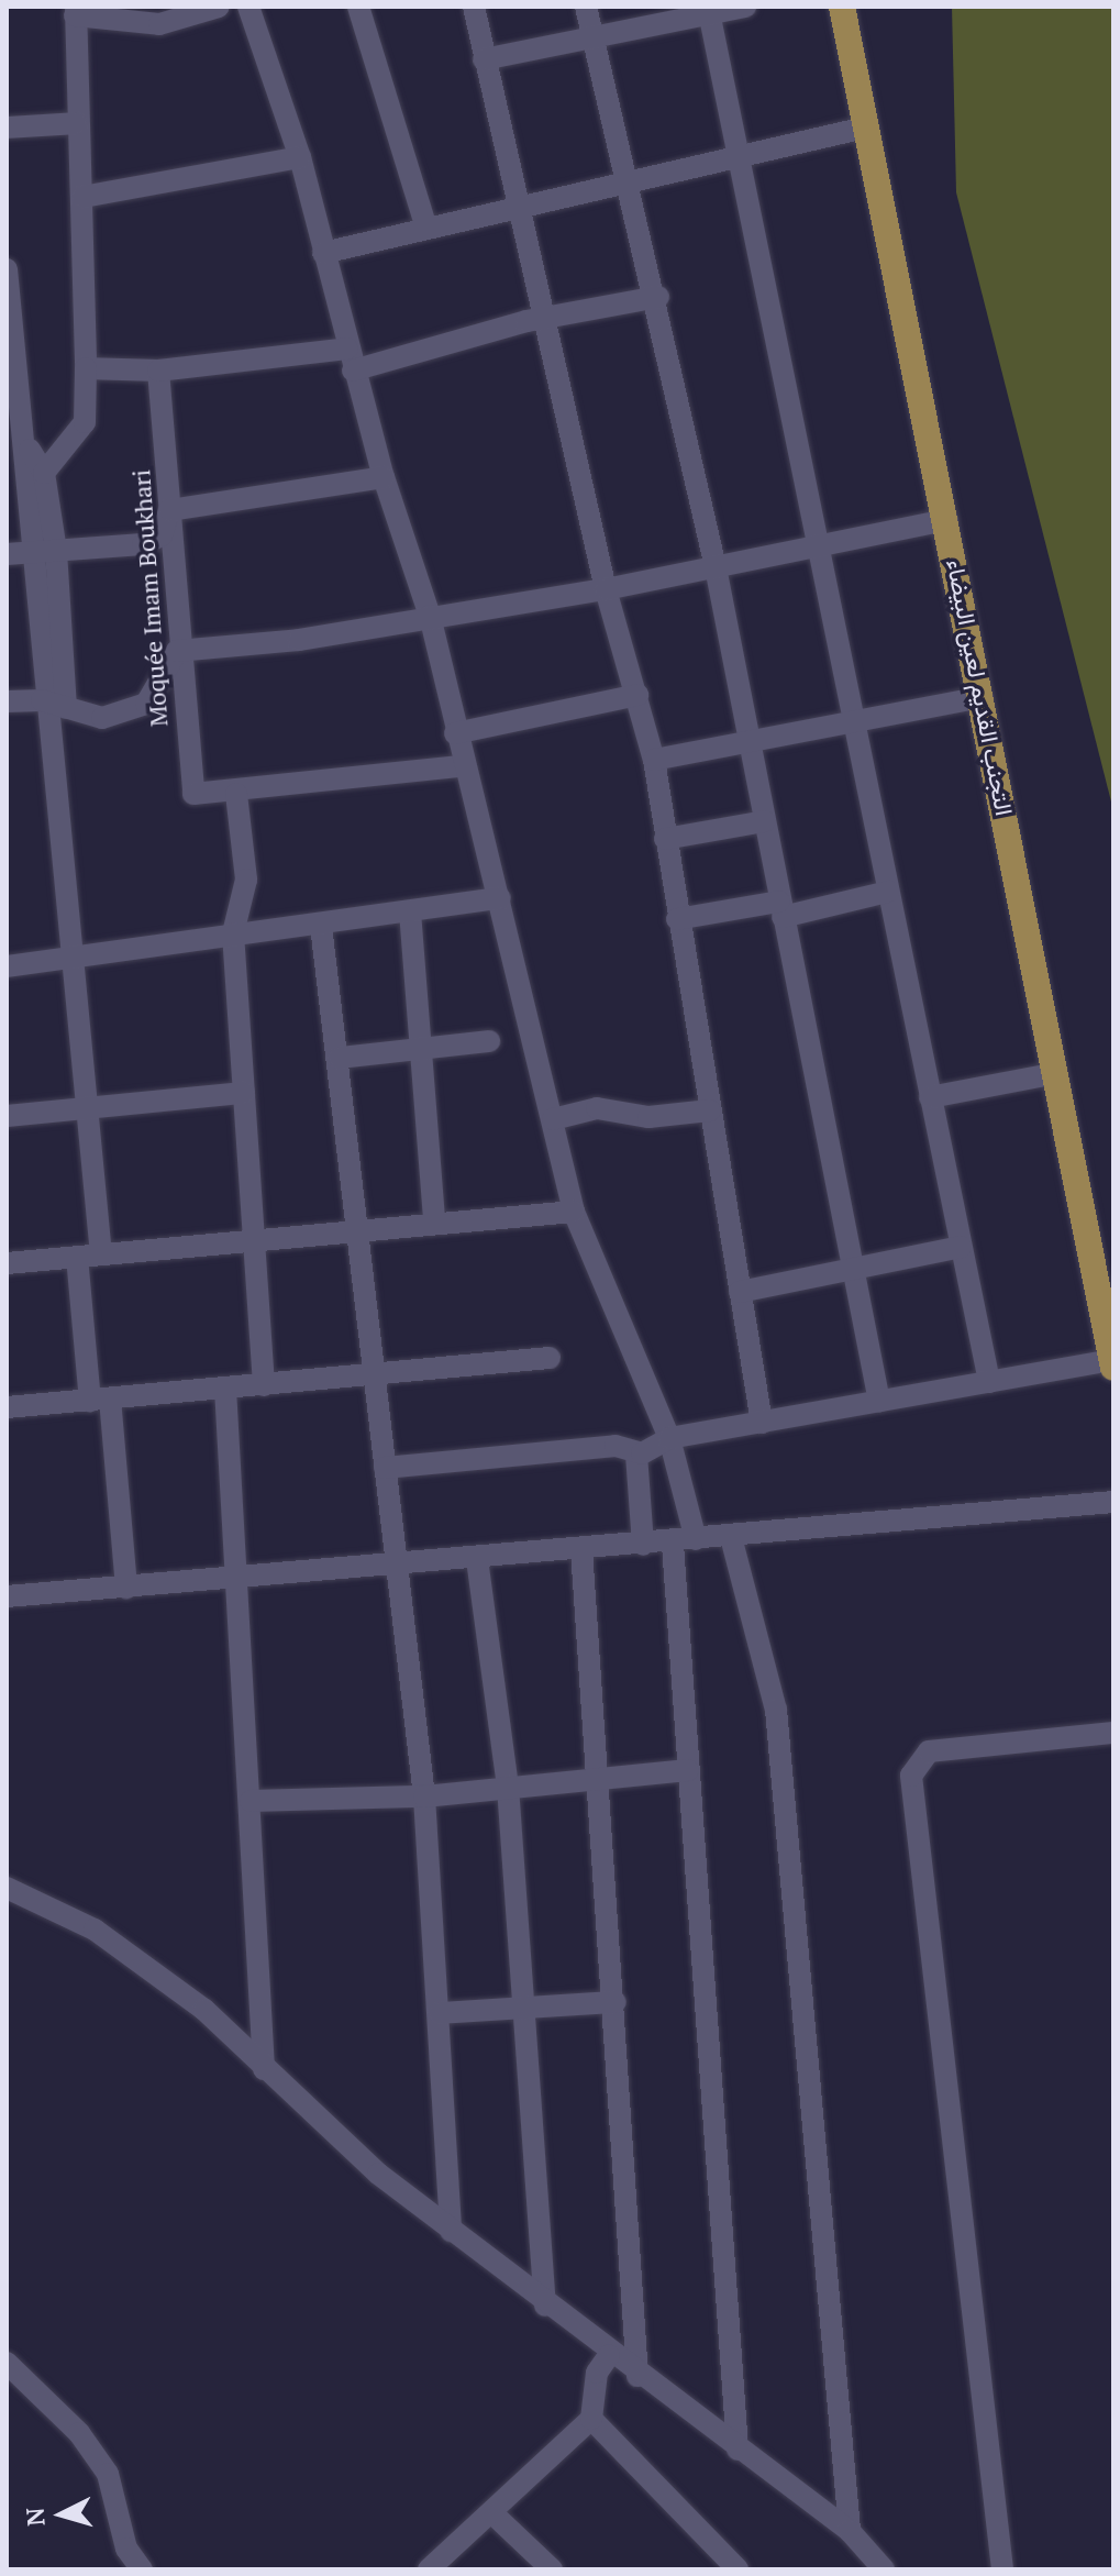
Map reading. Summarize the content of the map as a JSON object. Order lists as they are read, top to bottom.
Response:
{
  "streets": {
    "main road": ["التجنب القديم لعين البيضاء"],
    "street": ["Moquée Imam Boukhari"]
  },
  "north": "left"
}
